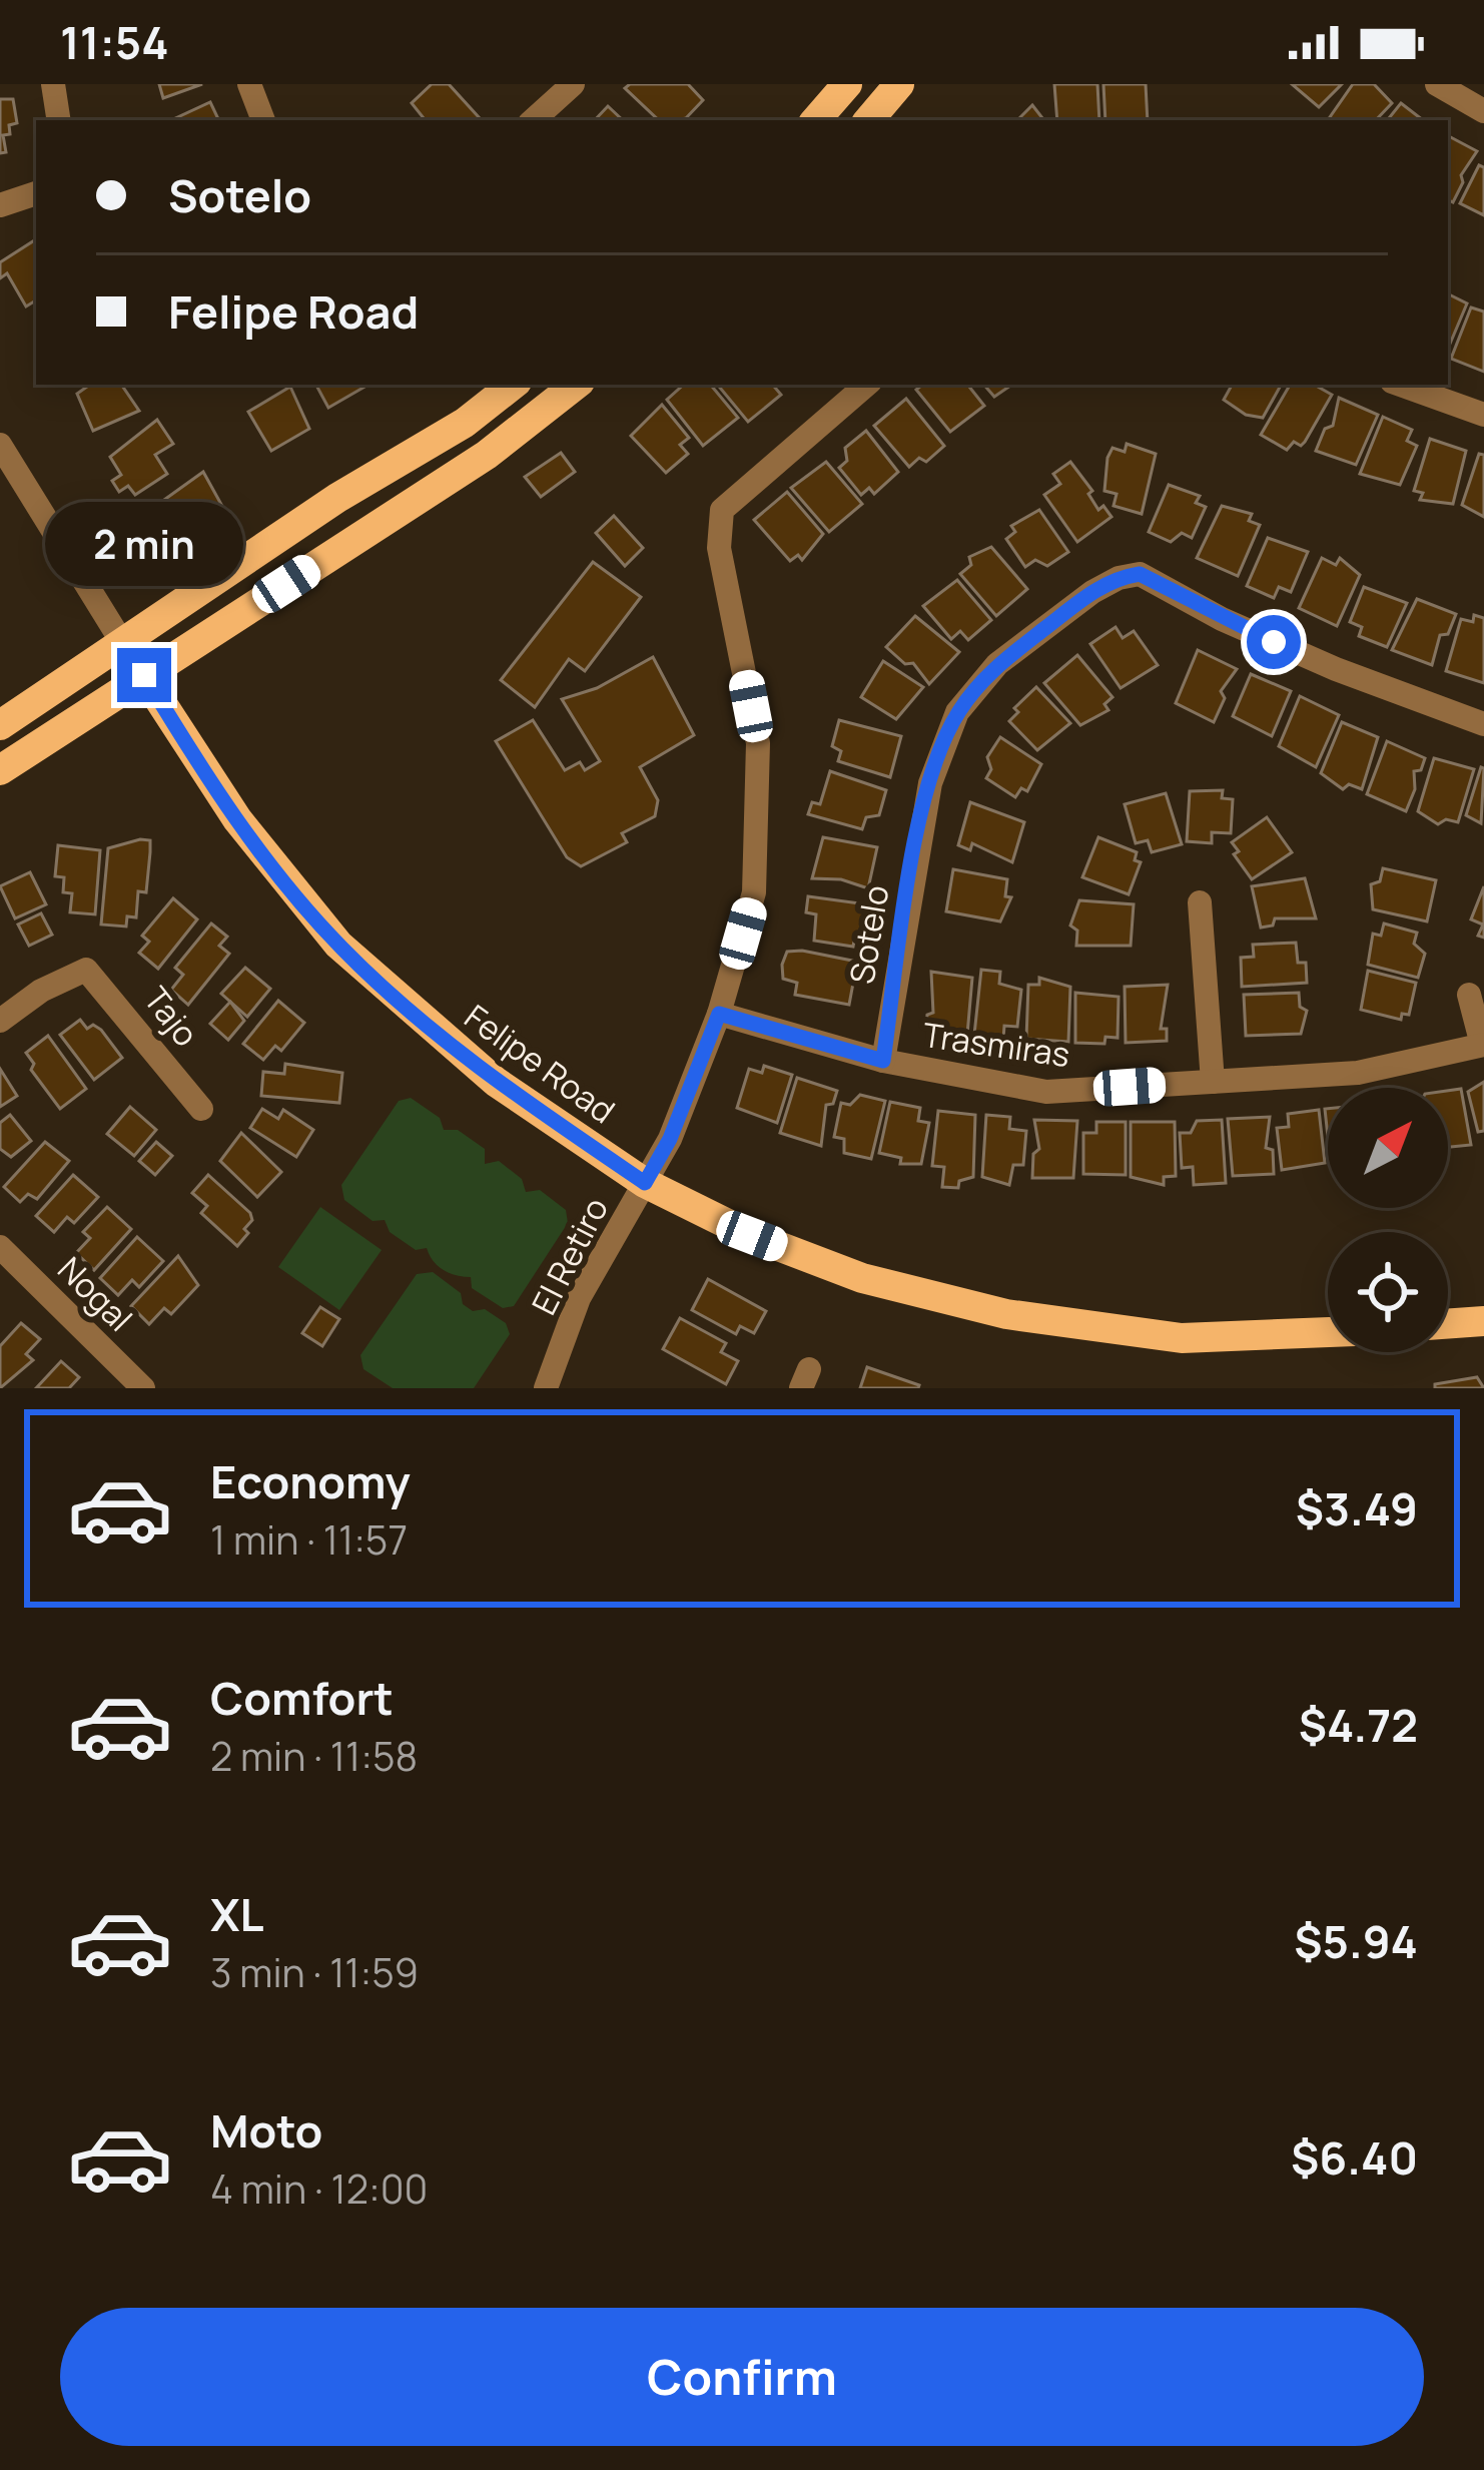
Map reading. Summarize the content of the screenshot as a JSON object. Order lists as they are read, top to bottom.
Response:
{
  "streets": {
    "main road": ["Felipe Road"],
    "street": [
      "Sotelo",
      "Tajo",
      "Trasmiras",
      "El Retiro",
      "Nogal"
    ]
  },
  "crossings": [
    ["Sotelo", "Trasmiras"],
    ["Trasmiras", "El Retiro"],
    ["Felipe Road", "El Retiro"]
  ],
  "north": "top right",
  "page": {
    "status": "11:54",
    "banner": ["Sotelo", "Felipe Road"],
    "bubble": "2 min",
    "list": [
      {
        "name": "Economy",
        "note": "1 min · 11:57",
        "value": "$3.49"
      },
      {
        "name": "Comfort",
        "note": "2 min · 11:58",
        "value": "$4.72"
      },
      {
        "name": "XL",
        "note": "3 min · 11:59",
        "value": "$5.94"
      },
      {
        "name": "Moto",
        "note": "4 min · 12:00",
        "value": "$6.40"
      }
    ],
    "buttons": "Confirm"
  }
}
